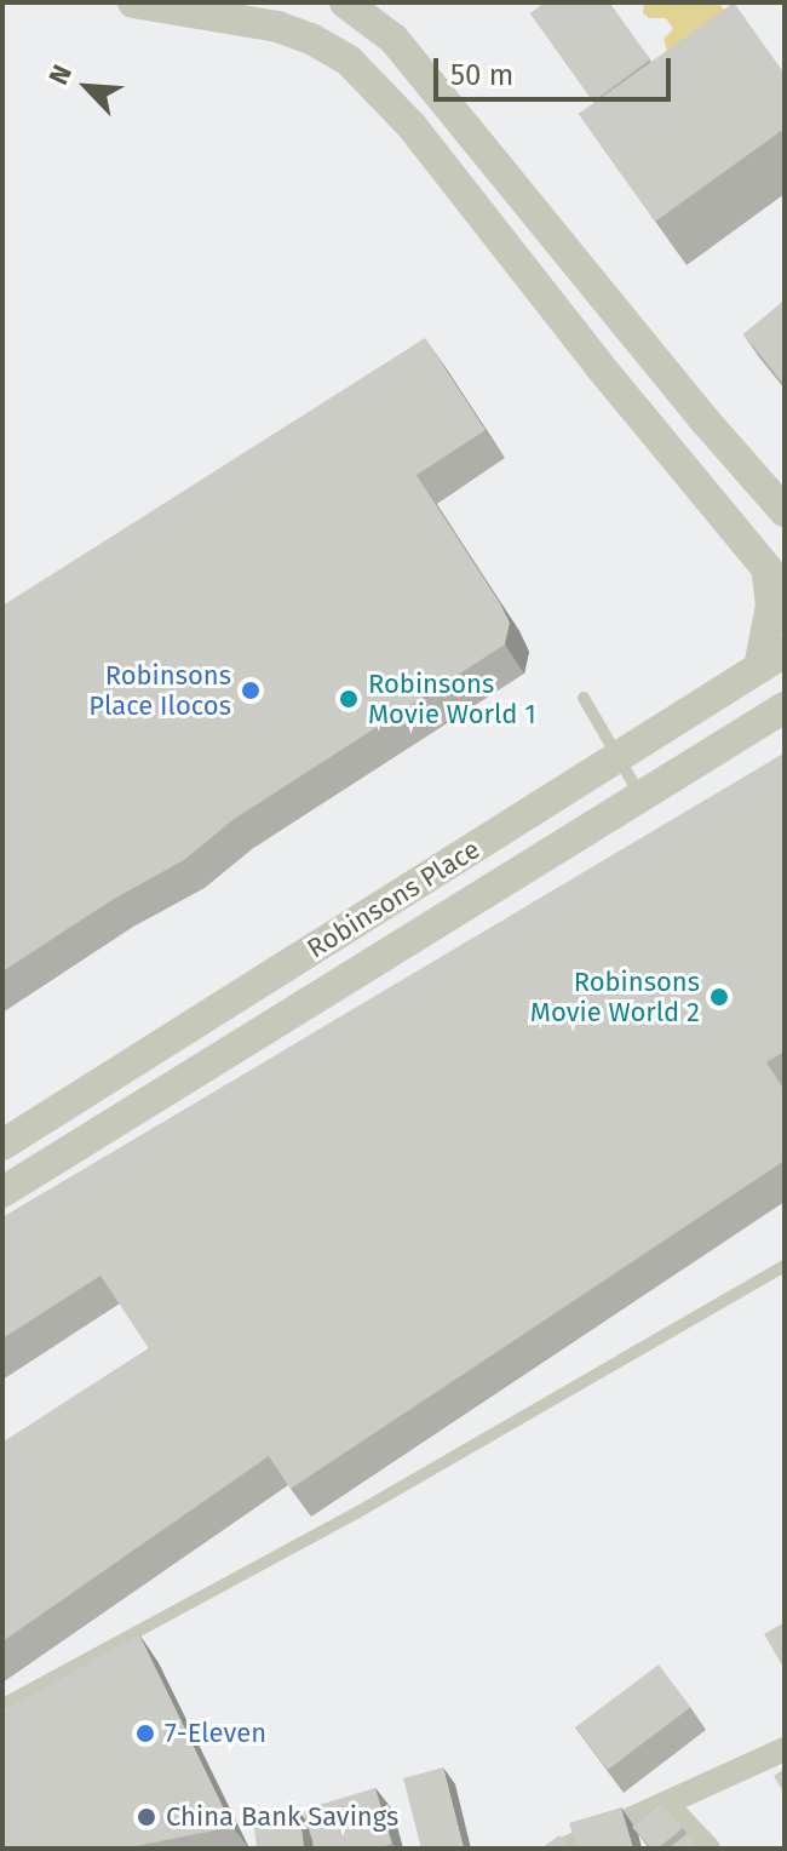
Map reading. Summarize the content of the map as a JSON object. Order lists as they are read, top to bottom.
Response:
{
  "streets": {
    "street": ["Robinsons Place"]
  },
  "places": [
    "Robinsons Place Ilocos",
    "Robinsons Movie World 1",
    "Robinsons Movie World 2",
    "7-Eleven",
    "China Bank Savings"
  ],
  "scale_bar": "50 m",
  "north": "top left"
}
